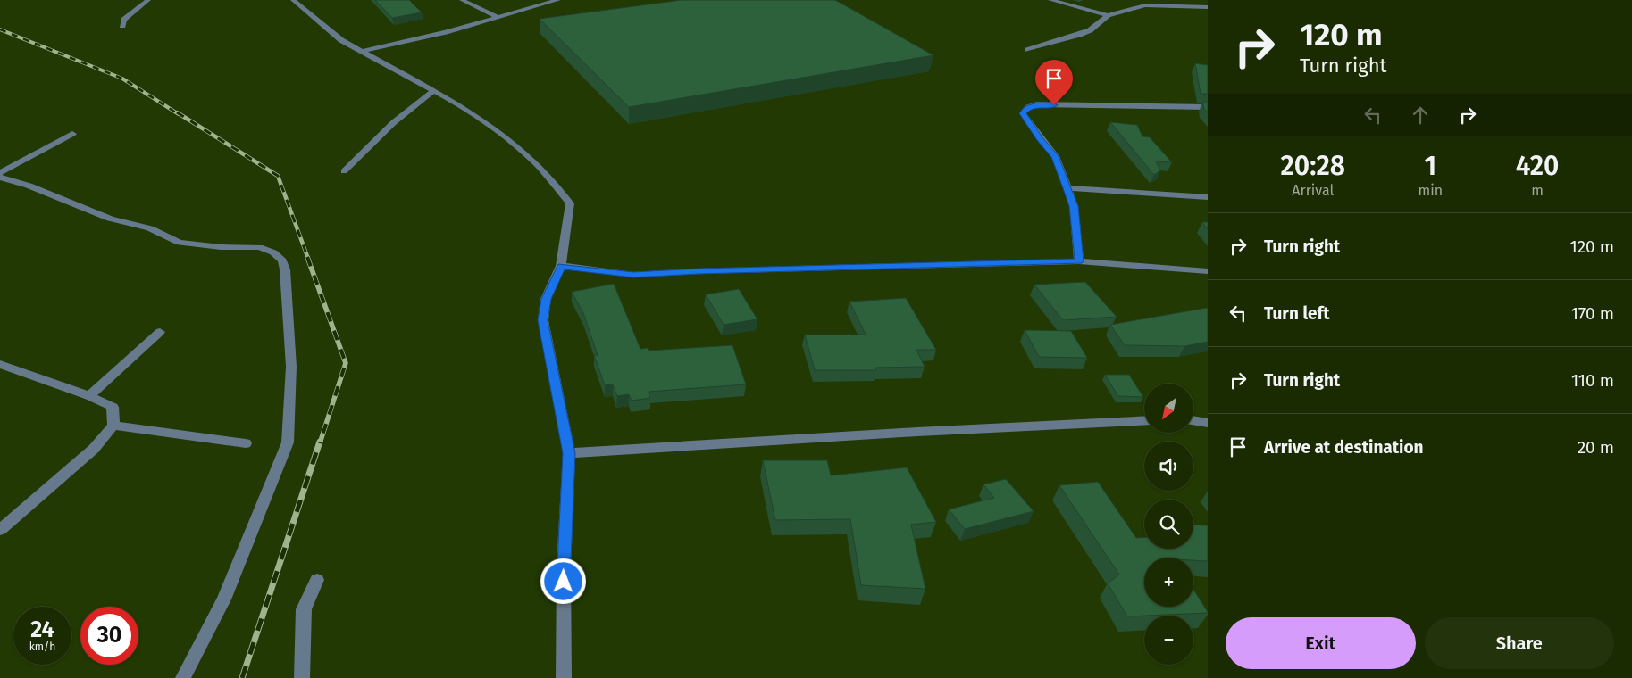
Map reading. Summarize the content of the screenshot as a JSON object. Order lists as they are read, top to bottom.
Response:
{
  "north": "bottom left",
  "page": {
    "turn": ["120 m", "Turn right"],
    "eta": [
      "20:28",
      "Arrival",
      "1",
      "min",
      "420",
      "m"
    ],
    "list": [
      {
        "name": "Turn right",
        "value": "120 m"
      },
      {
        "name": "Turn left",
        "value": "170 m"
      },
      {
        "name": "Turn right",
        "value": "110 m"
      },
      {
        "name": "Arrive at destination",
        "value": "20 m"
      }
    ],
    "map_buttons": ["+", "−"],
    "speed": "24 km/h",
    "limit": "30",
    "buttons": ["Exit", "Share"]
  }
}
